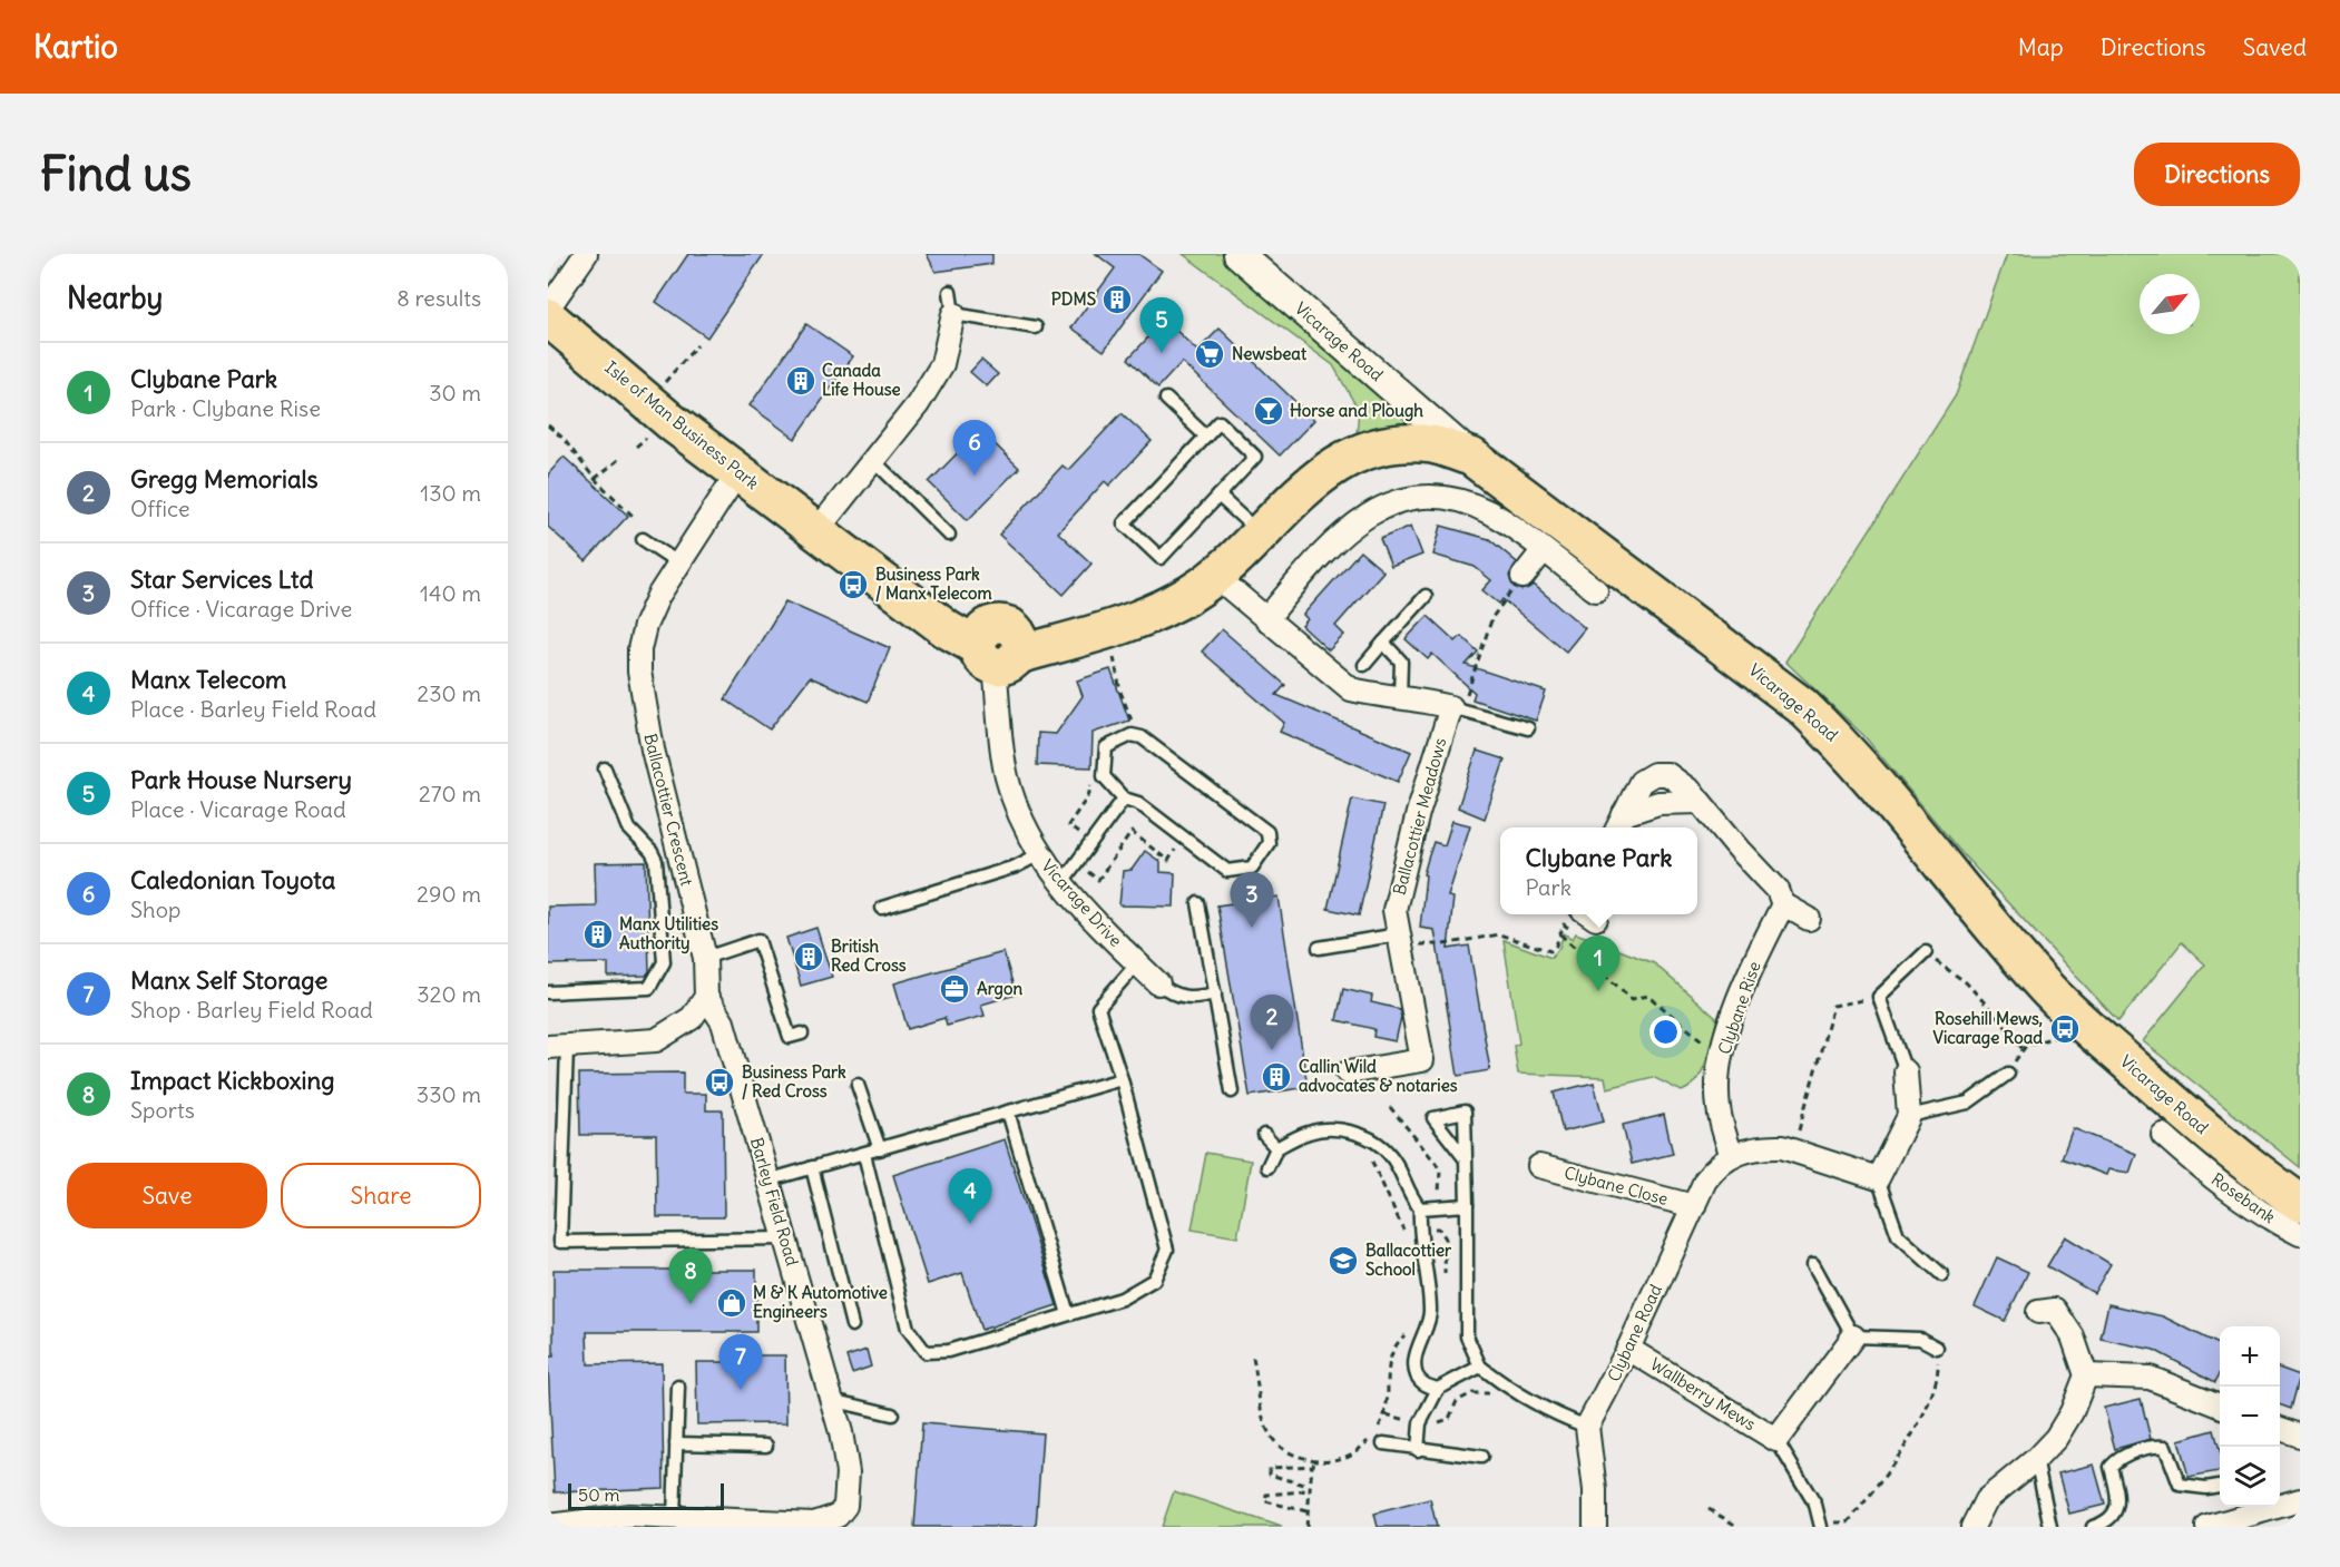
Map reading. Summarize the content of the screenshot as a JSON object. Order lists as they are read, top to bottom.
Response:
{
  "streets": {
    "highway": ["Vicarage Road", "Isle of Man Business Park"],
    "street": [
      "Ballacottier Crescent",
      "Ballacottier Meadows",
      "Vicarage Drive",
      "Clybane Rise",
      "Clybane Close",
      "Rosebank",
      "Barley Field Road",
      "Clybane Road",
      "Wallberry Mews"
    ]
  },
  "crossings": [
    ["Vicarage Road", "Rosebank"],
    ["Isle of Man Business Park", "Ballacottier Crescent"],
    ["Isle of Man Business Park", "Vicarage Drive"],
    ["Ballacottier Crescent", "Barley Field Road"],
    ["Clybane Rise", "Clybane Road"],
    ["Clybane Close", "Clybane Road"],
    ["Clybane Road", "Wallberry Mews"]
  ],
  "places": {
    "building": [
      "PDMS",
      "Canada Life House",
      "Manx Utilities Authority",
      "British Red Cross",
      "Callin Wild advocates & notaries"
    ],
    "supermarket": ["Newsbeat"],
    "bar": ["Horse and Plough"],
    "bus stop": ["Business Park / Manx Telecom", "Rosehill Mews, Vicarage Road", "Business Park / Red Cross"],
    "office": ["Argon"],
    "school or university": ["Ballacottier School"],
    "shop": ["M & K Automotive Engineers"]
  },
  "scale_bar": "50 m",
  "north": "top right",
  "page": {
    "header": "Kartio",
    "nav": ["Map", "Directions", "Saved"],
    "buttons": [
      "Directions",
      ["Save", "Share"]
    ],
    "title": "Find us",
    "heading": ["Nearby", "8 results"],
    "pins": [
      "5",
      "6",
      "3",
      "1",
      "2",
      "4",
      "8",
      "7"
    ],
    "list": [
      {
        "mark": "1",
        "name": "Clybane Park",
        "note": "Park · Clybane Rise",
        "value": "30 m"
      },
      {
        "mark": "2",
        "name": "Gregg Memorials",
        "note": "Office",
        "value": "130 m"
      },
      {
        "mark": "3",
        "name": "Star Services Ltd",
        "note": "Office · Vicarage Drive",
        "value": "140 m"
      },
      {
        "mark": "4",
        "name": "Manx Telecom",
        "note": "Place · Barley Field Road",
        "value": "230 m"
      },
      {
        "mark": "5",
        "name": "Park House Nursery",
        "note": "Place · Vicarage Road",
        "value": "270 m"
      },
      {
        "mark": "6",
        "name": "Caledonian Toyota",
        "note": "Shop",
        "value": "290 m"
      },
      {
        "mark": "7",
        "name": "Manx Self Storage",
        "note": "Shop · Barley Field Road",
        "value": "320 m"
      },
      {
        "mark": "8",
        "name": "Impact Kickboxing",
        "note": "Sports",
        "value": "330 m"
      }
    ],
    "popup": ["Clybane Park", "Park"],
    "map_buttons": ["+", "−"],
    "scale": "50 m"
  }
}
